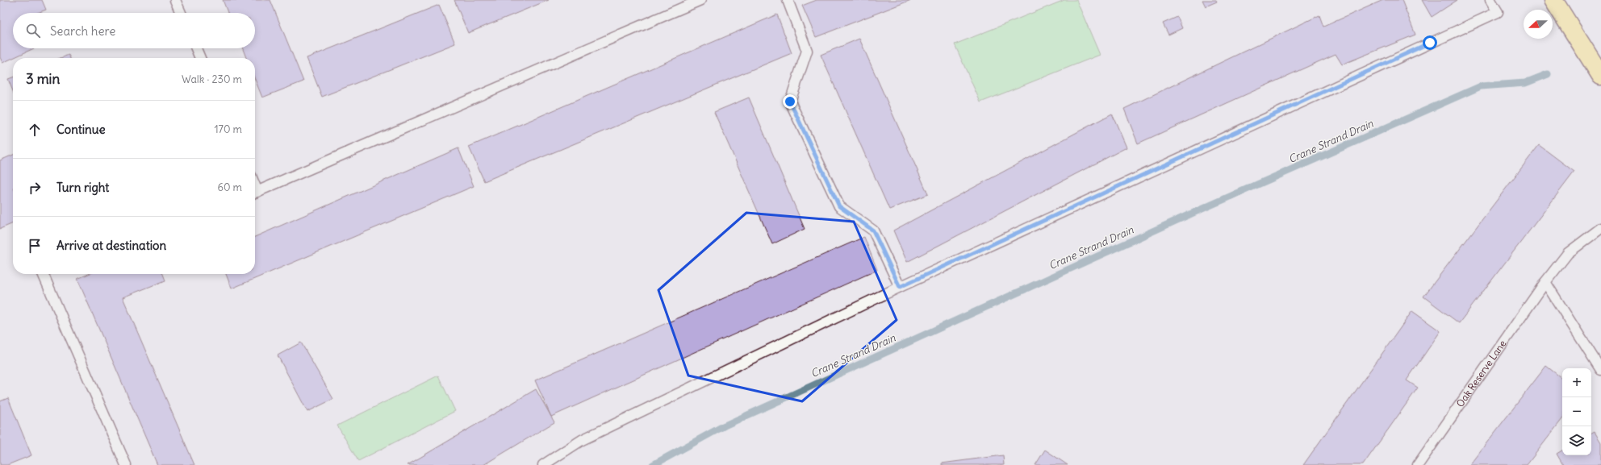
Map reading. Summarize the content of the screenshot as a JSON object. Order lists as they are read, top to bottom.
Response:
{
  "streets": {
    "lane": ["Oak Reserve Lane"]
  },
  "water": ["Crane Strand Drain"],
  "north": "left",
  "page": {
    "search": "Search here",
    "heading": ["3 min", "Walk · 230 m"],
    "list": [
      ["Continue", "170 m"],
      ["Turn right", "60 m"],
      "Arrive at destination"
    ],
    "map_buttons": ["+", "−"]
  }
}
